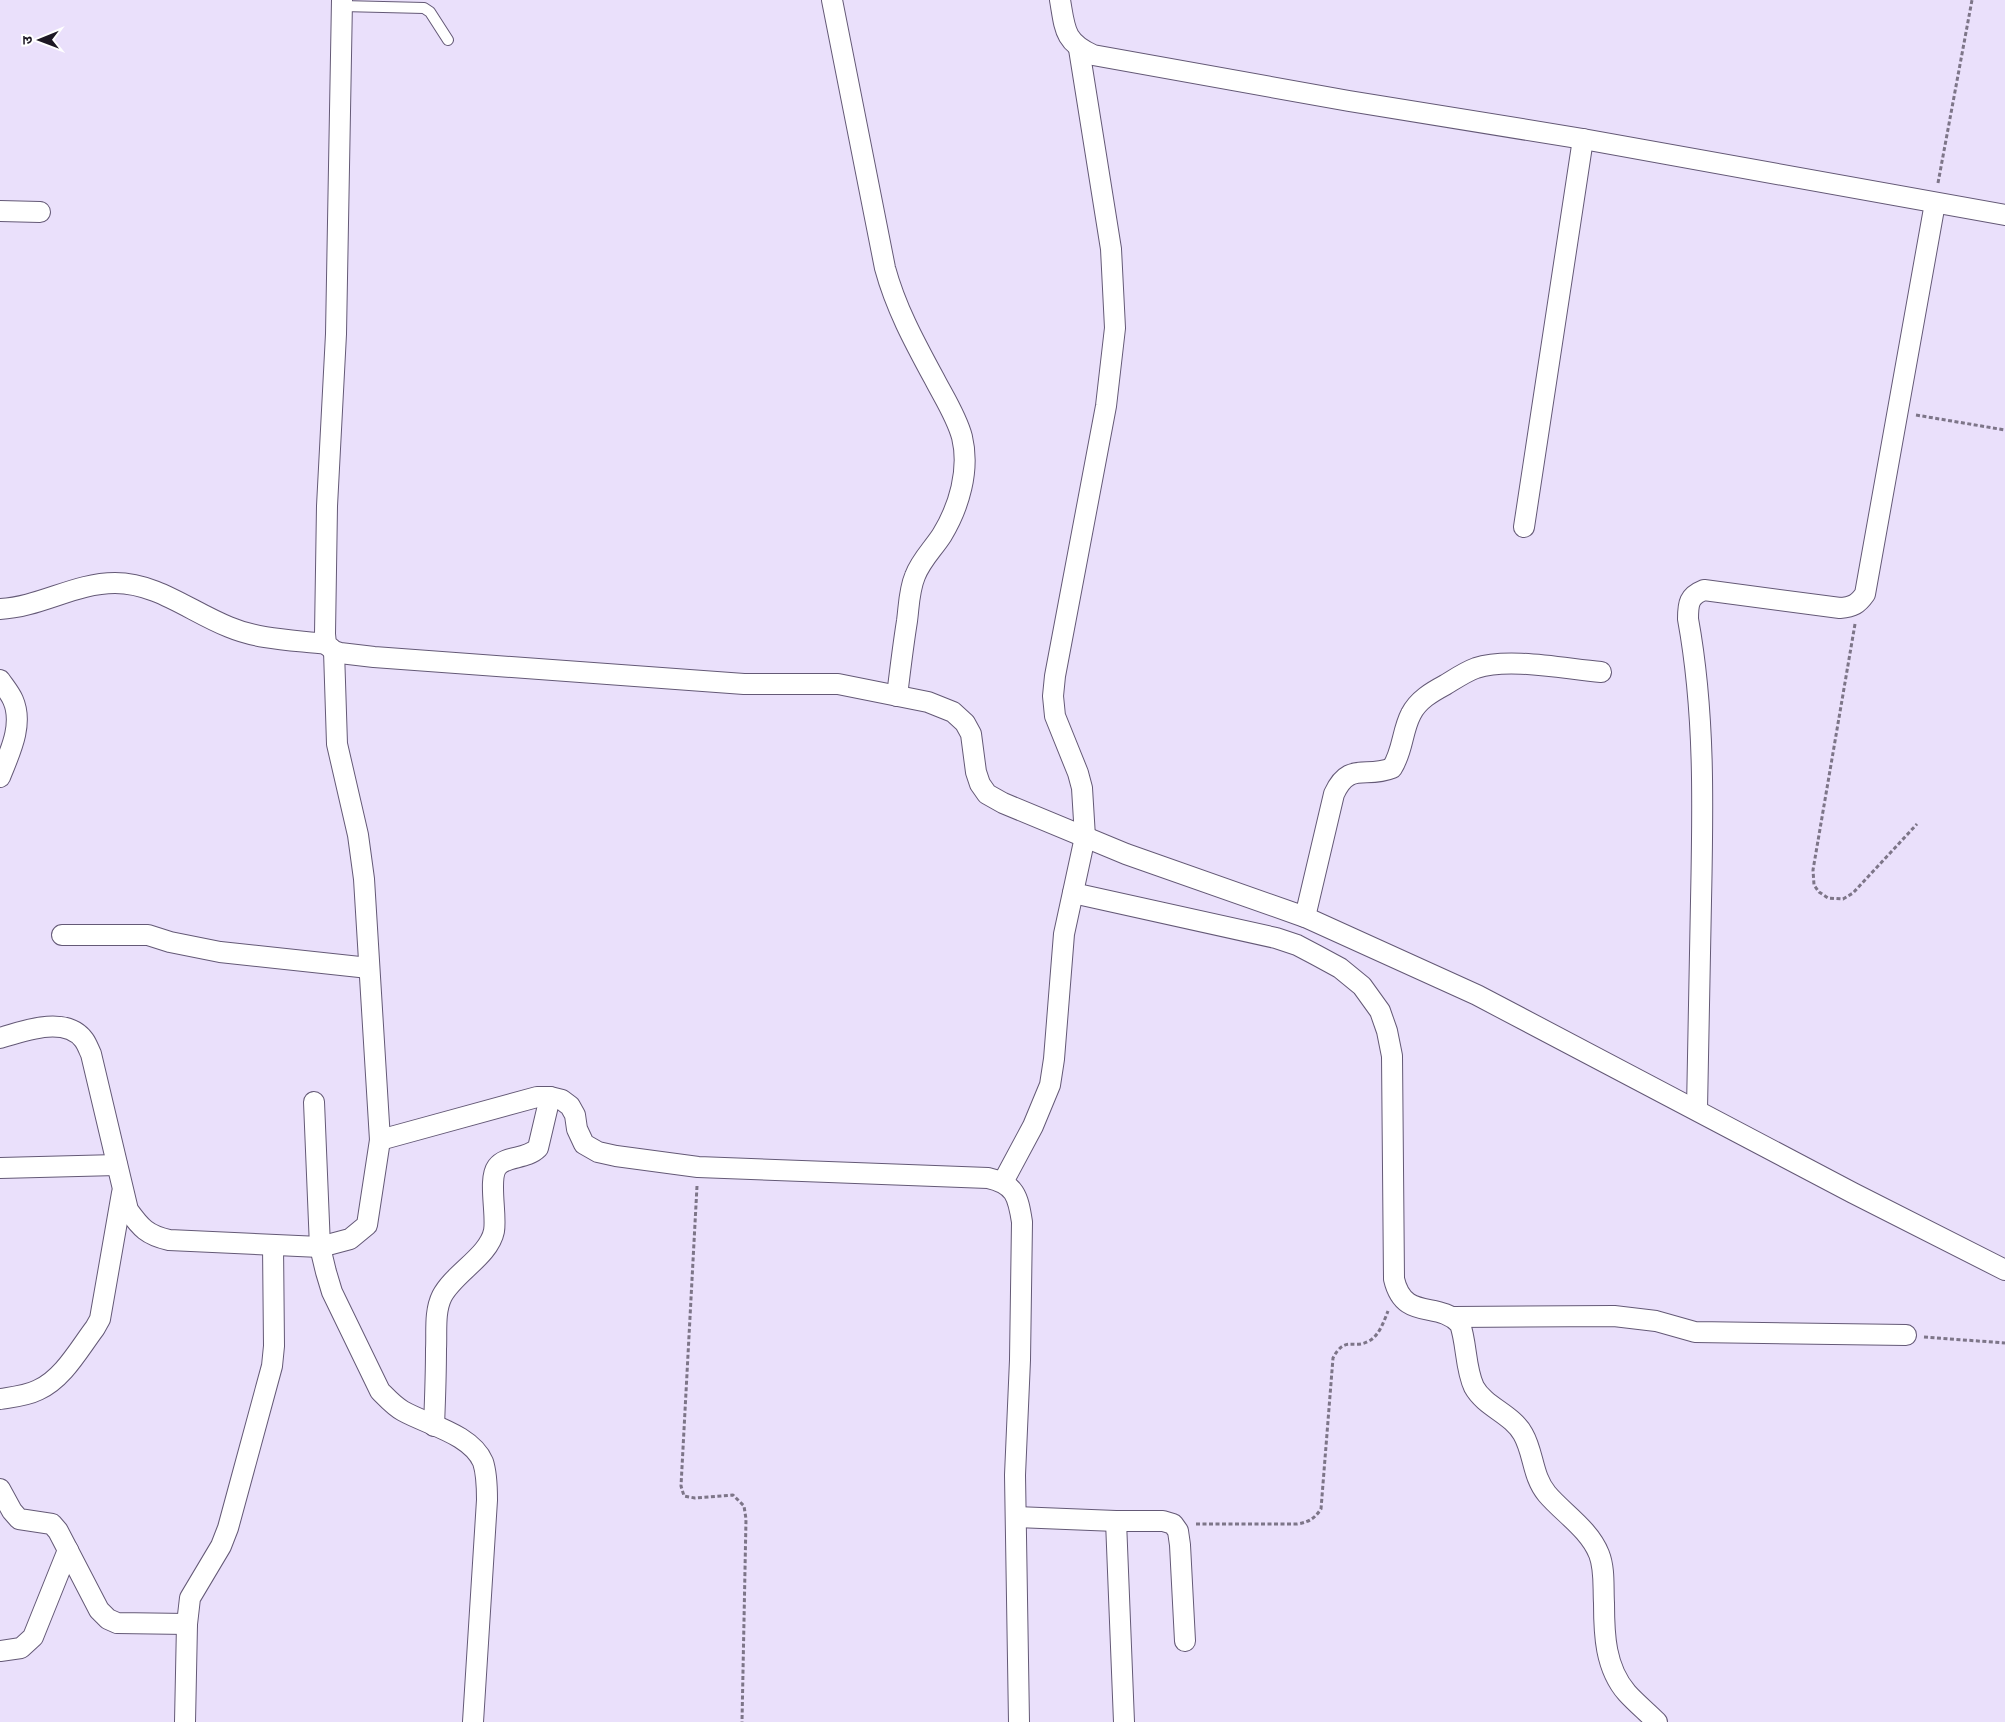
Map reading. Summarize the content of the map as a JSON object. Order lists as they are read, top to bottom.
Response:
{
  "north": "left"
}
